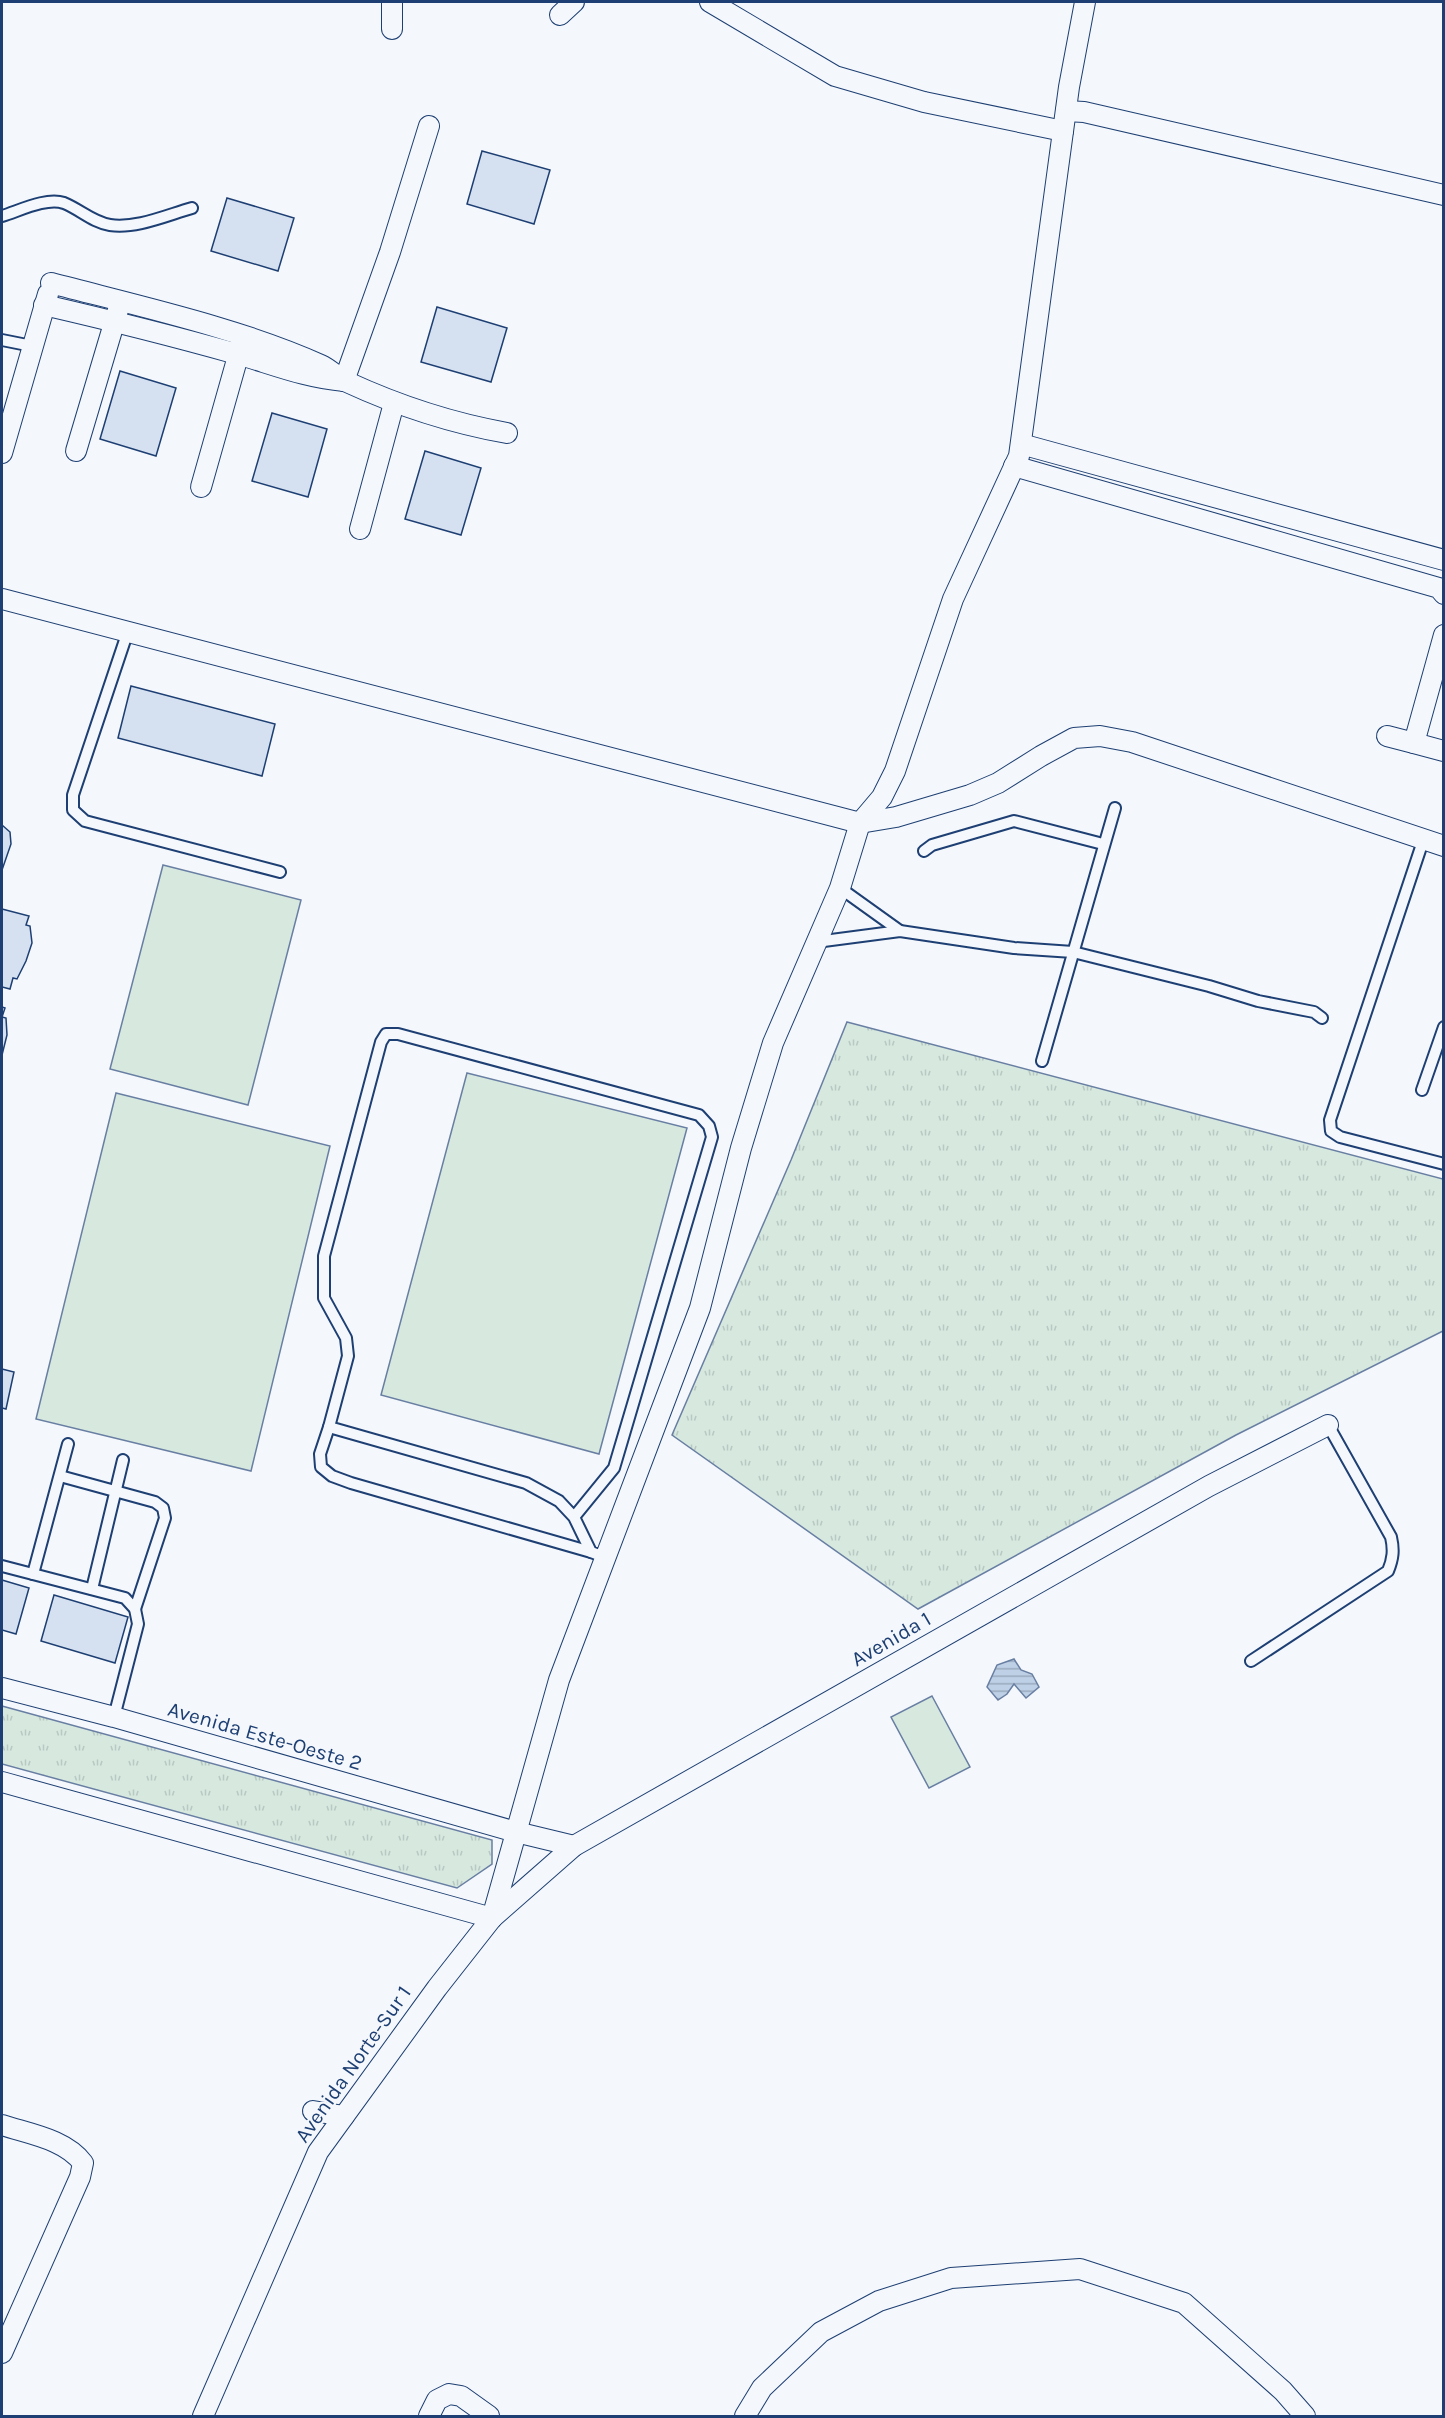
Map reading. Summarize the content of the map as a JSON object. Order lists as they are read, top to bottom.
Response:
{
  "streets": {
    "street": ["Avenida 1", "Avenida Este-Oeste 2", "Avenida Norte-Sur 1"]
  },
  "crossings": [
    ["Avenida 1", "Avenida Este-Oeste 2"],
    ["Avenida 1", "Avenida Norte-Sur 1"]
  ]
}
